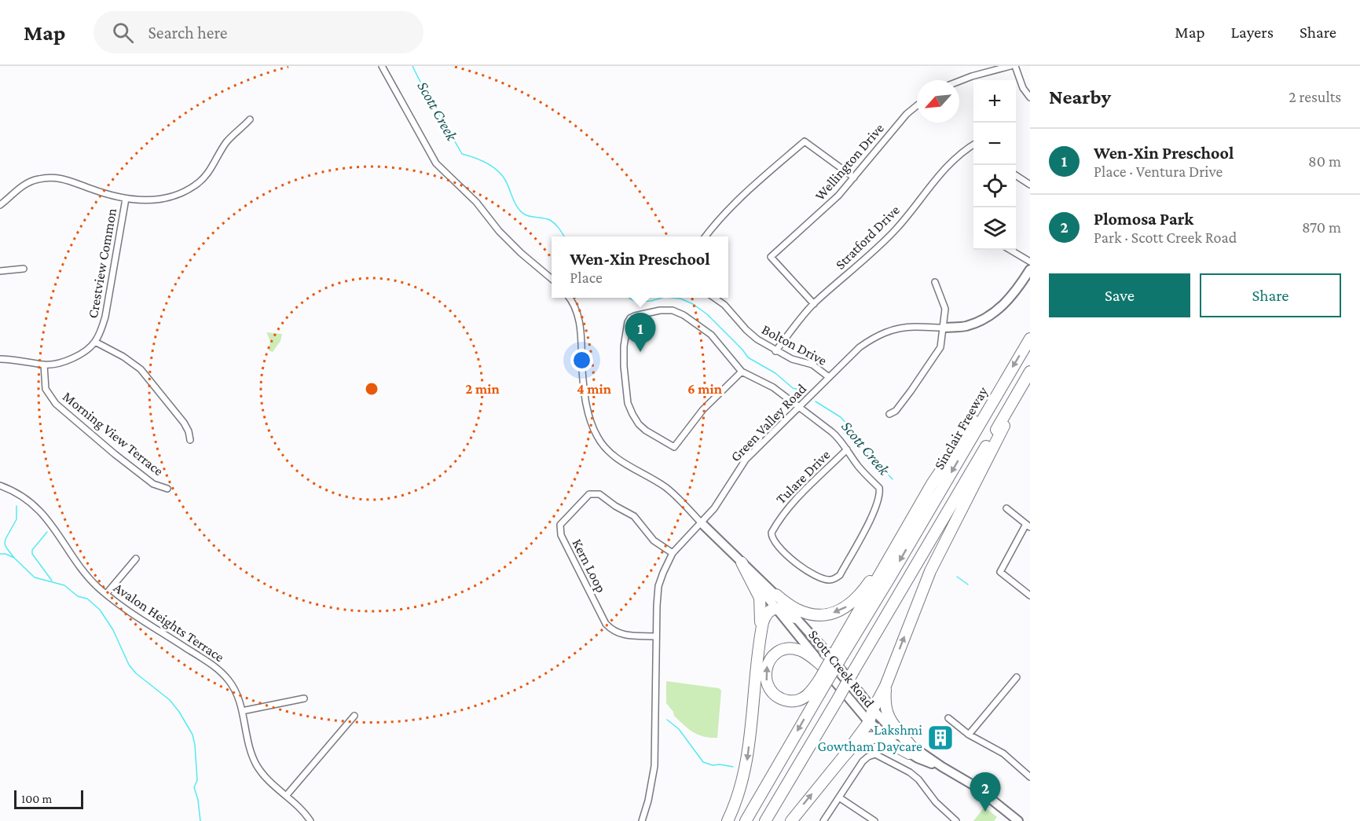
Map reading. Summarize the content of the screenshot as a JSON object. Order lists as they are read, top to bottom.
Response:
{
  "streets": {
    "highway": ["Sinclair Freeway"],
    "main road": ["Scott Creek Road"],
    "street": [
      "Wellington Drive",
      "Stratford Drive",
      "Crestview Common",
      "Bolton Drive",
      "Green Valley Road",
      "Morning View Terrace",
      "Tulare Drive",
      "Kern Loop",
      "Avalon Heights Terrace"
    ]
  },
  "crossings": [
    ["Wellington Drive", "Stratford Drive"],
    ["Stratford Drive", "Bolton Drive"],
    ["Bolton Drive", "Green Valley Road"],
    ["Green Valley Road", "Tulare Drive"],
    ["Green Valley Road", "Kern Loop"],
    ["Green Valley Road", "Scott Creek Road"]
  ],
  "water": ["Scott Creek"],
  "places": {
    "building": ["Lakshmi Gowtham Daycare"]
  },
  "scale_bar": "100 m",
  "north": "bottom left",
  "page": {
    "header": "Map",
    "search": "Search here",
    "nav": ["Map", "Layers", "Share"],
    "heading": ["Nearby", "2 results"],
    "map_buttons": ["+", "−"],
    "list": [
      {
        "mark": "1",
        "name": "Wen-Xin Preschool",
        "note": "Place · Ventura Drive",
        "value": "80 m"
      },
      {
        "mark": "2",
        "name": "Plomosa Park",
        "note": "Park · Scott Creek Road",
        "value": "870 m"
      }
    ],
    "popup": ["Wen-Xin Preschool", "Place"],
    "buttons": ["Save", "Share"],
    "pins": ["1", "2"],
    "scale": "100 m"
  },
  "rings": ["2 min", "4 min", "6 min"]
}
